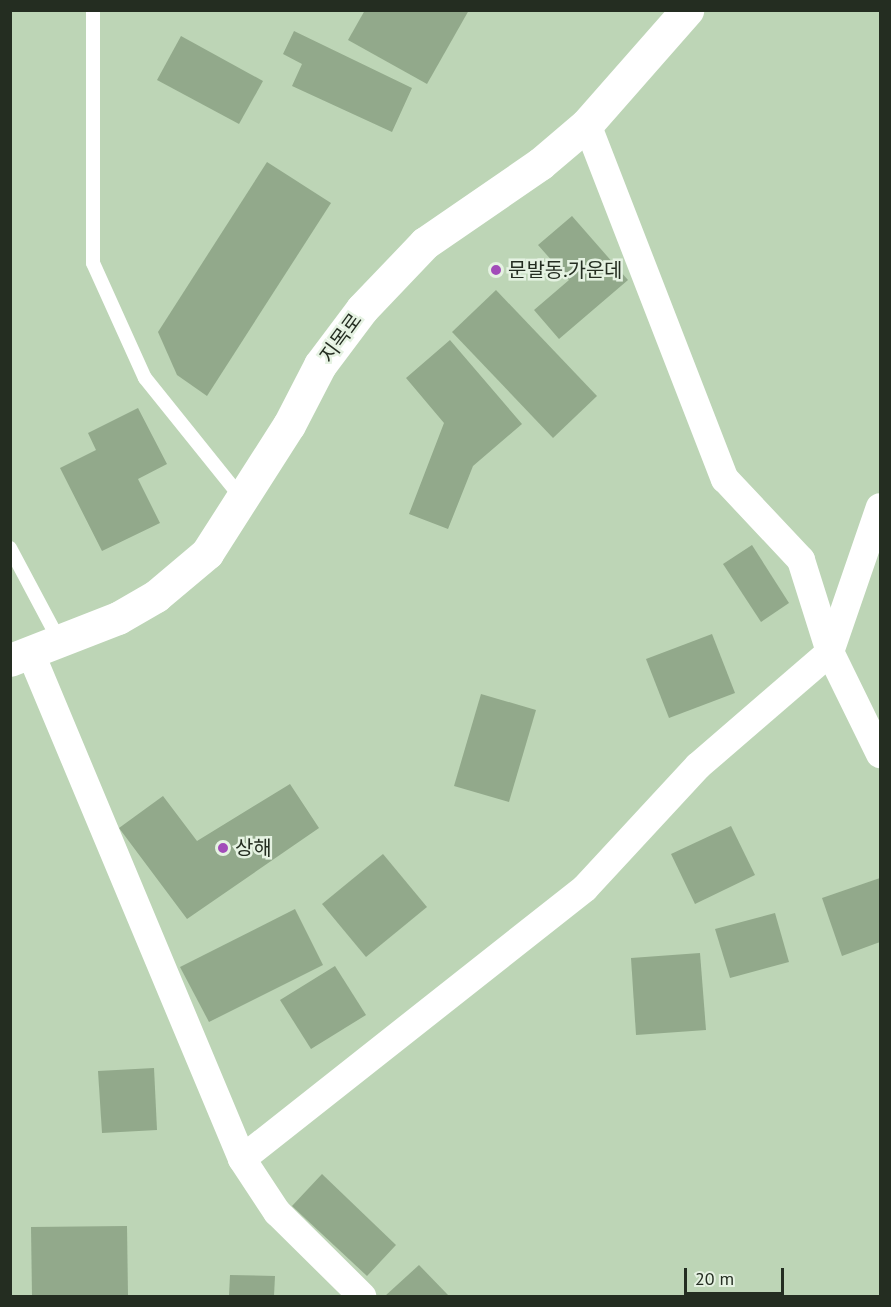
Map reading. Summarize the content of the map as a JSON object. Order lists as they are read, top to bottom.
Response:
{
  "streets": {
    "street": ["지목로"]
  },
  "places": ["문발동.가운데", "상해"],
  "scale_bar": "20 m"
}
